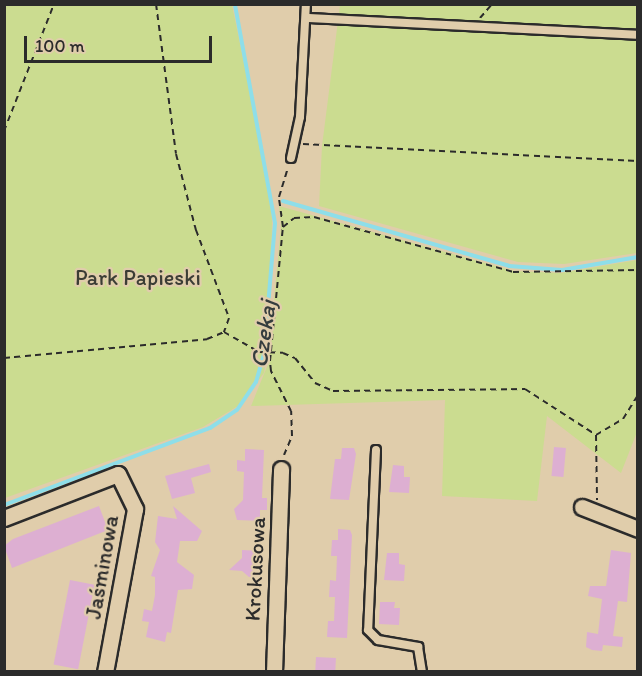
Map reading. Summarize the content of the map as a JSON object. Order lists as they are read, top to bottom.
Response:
{
  "streets": {
    "street": ["Jaśminowa", "Krokusowa"]
  },
  "water": ["Czekaj"],
  "parks": ["Park Papieski"],
  "scale_bar": "100 m"
}
